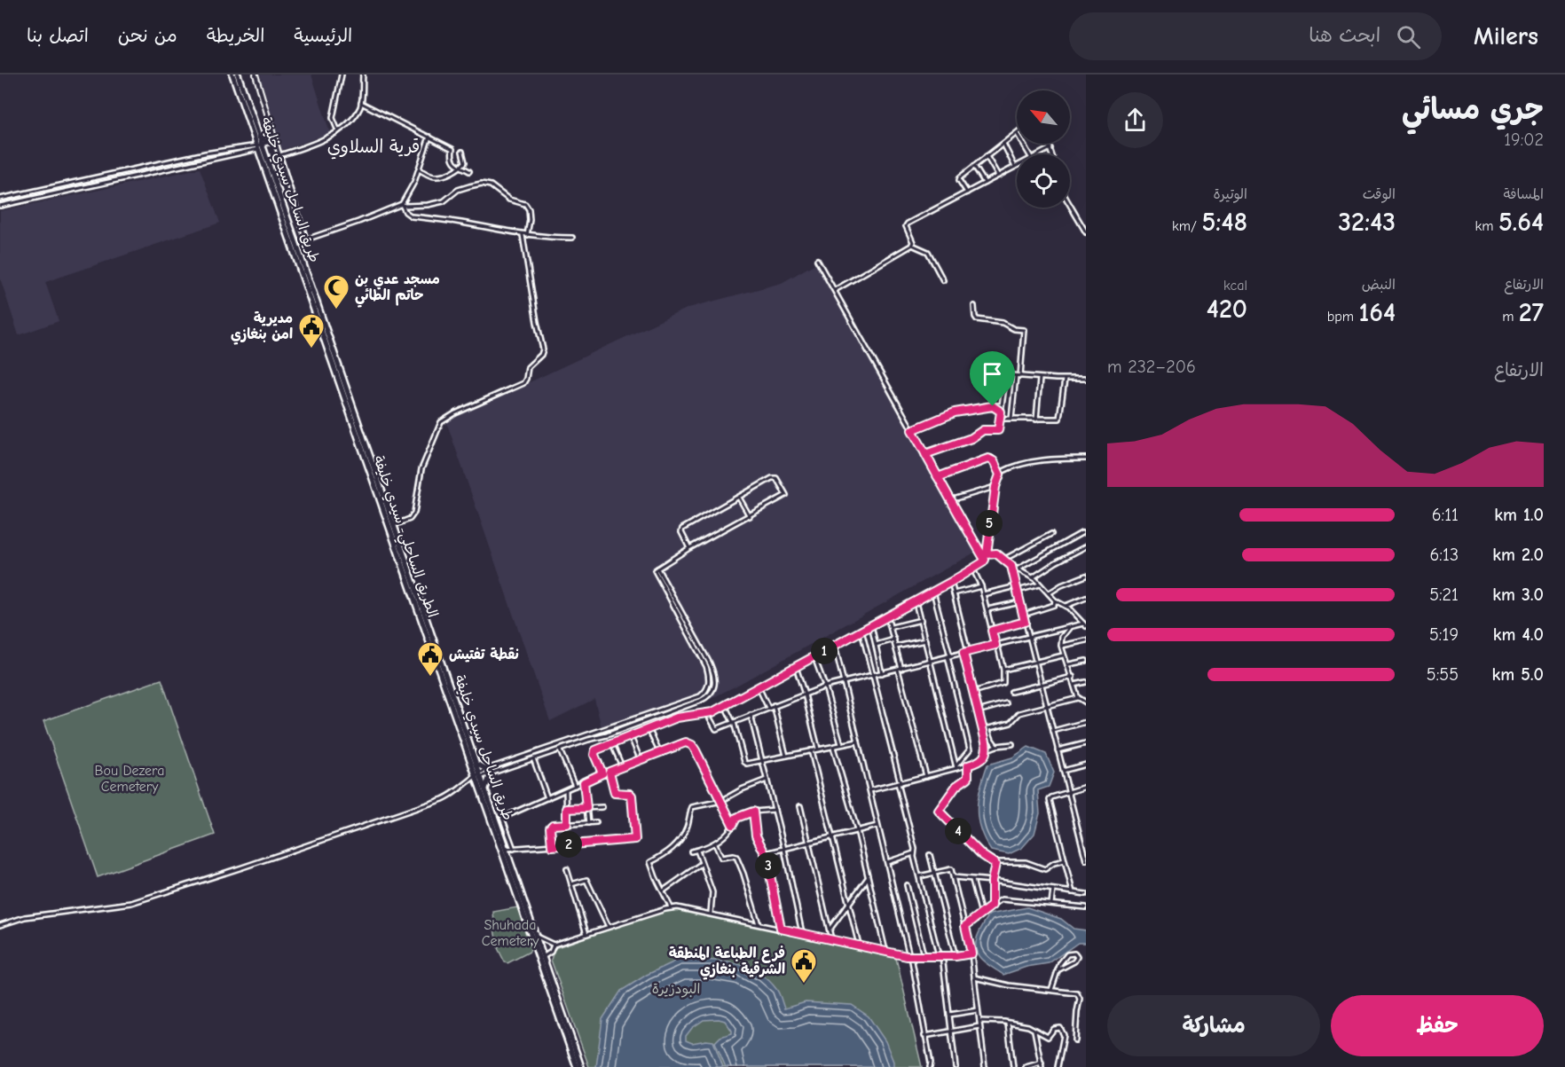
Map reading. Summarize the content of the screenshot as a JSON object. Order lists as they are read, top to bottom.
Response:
{
  "streets": {
    "highway": ["طريق الساحل سيدي خليفة", "الطريق الساحلي- سيدي خليفة"]
  },
  "crossings": [
    ["طريق الساحل سيدي خليفة", "الطريق الساحلي- سيدي خليفة"]
  ],
  "districts": ["قرية السلاوي"],
  "parks": ["Bou Dezera Cemetery", "Shuhada Cemetery", "البودزيرة"],
  "places": {
    "mosque": ["مسجد عدي بن حاتم الطائي"],
    "public building": ["مديرية امن بنغازي", "نقطة تفتيش", "فرع الطباعة المنطقة الشرقية بنغازي"]
  },
  "north": "top left",
  "page": {
    "header": "Milers",
    "search": "ابحث هنا",
    "nav": [
      "الرئيسية",
      "الخريطة",
      "من نحن",
      "اتصل بنا"
    ],
    "heading": ["جري مسائي", "19:02"],
    "stats": [
      ["المسافة", "5.64 km"],
      ["الوقت", "32:43"],
      ["الوتيرة", "5:48 /km"],
      ["الارتفاع", "27 m"],
      ["النبض", "164 bpm"],
      ["kcal", "420"]
    ],
    "chart": ["الارتفاع", "206–232 m"],
    "list": [
      {
        "name": "1.0 km",
        "note": "6:11"
      },
      {
        "name": "2.0 km",
        "note": "6:13"
      },
      {
        "name": "3.0 km",
        "note": "5:21"
      },
      {
        "name": "4.0 km",
        "note": "5:19"
      },
      {
        "name": "5.0 km",
        "note": "5:55"
      }
    ],
    "pins": [
      "5",
      "1",
      "4",
      "2",
      "3"
    ],
    "buttons": ["حفظ", "مشاركة"]
  }
}
